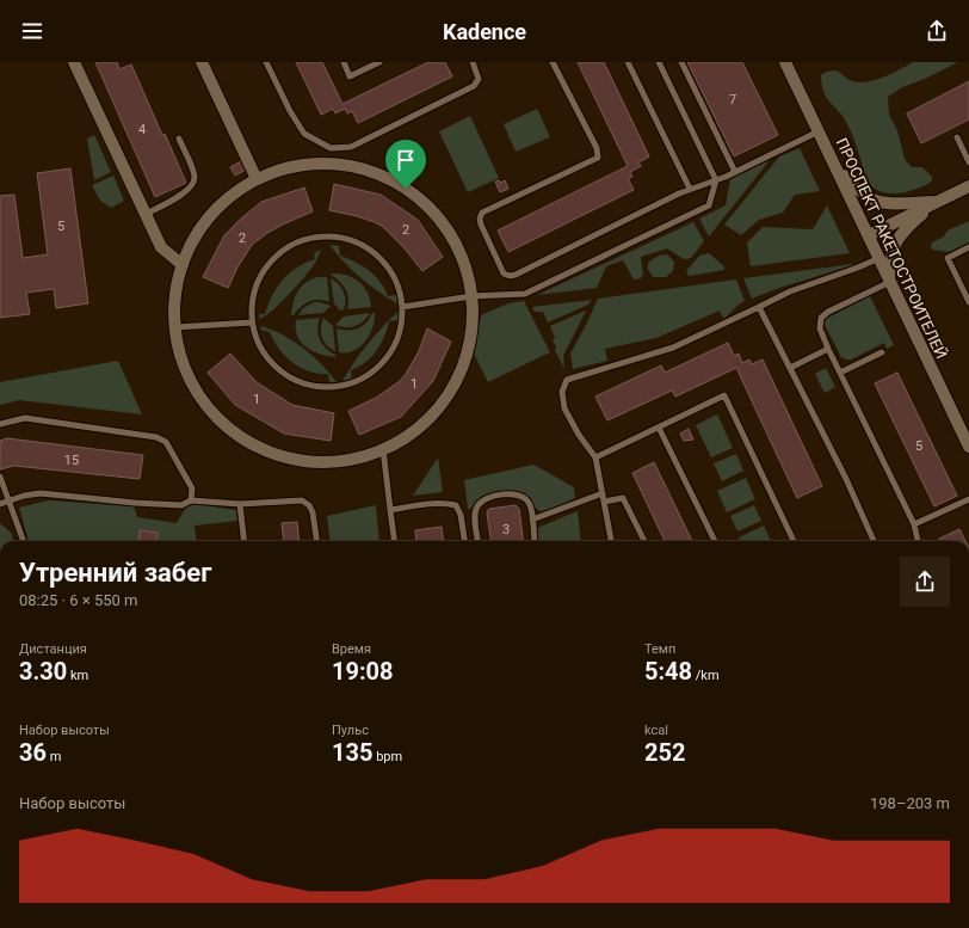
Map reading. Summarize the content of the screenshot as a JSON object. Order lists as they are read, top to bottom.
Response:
{
  "streets": {
    "street": ["ПРОСПЕКТ РАКЕТОСТРОИТЕЛЕЙ"]
  },
  "house_numbers": [
    "7",
    "4",
    "5",
    "2",
    "2",
    "1",
    "1",
    "5",
    "15",
    "3"
  ],
  "page": {
    "header": "Kadence",
    "heading": ["Утренний забег", "08:25 · 6 × 550 m"],
    "stats": [
      ["Дистанция", "3.30 km"],
      ["Время", "19:08"],
      ["Темп", "5:48 /km"],
      ["Набор высоты", "36 m"],
      ["Пульс", "135 bpm"],
      ["kcal", "252"]
    ],
    "chart": ["Набор высоты", "198–203 m"]
  }
}
